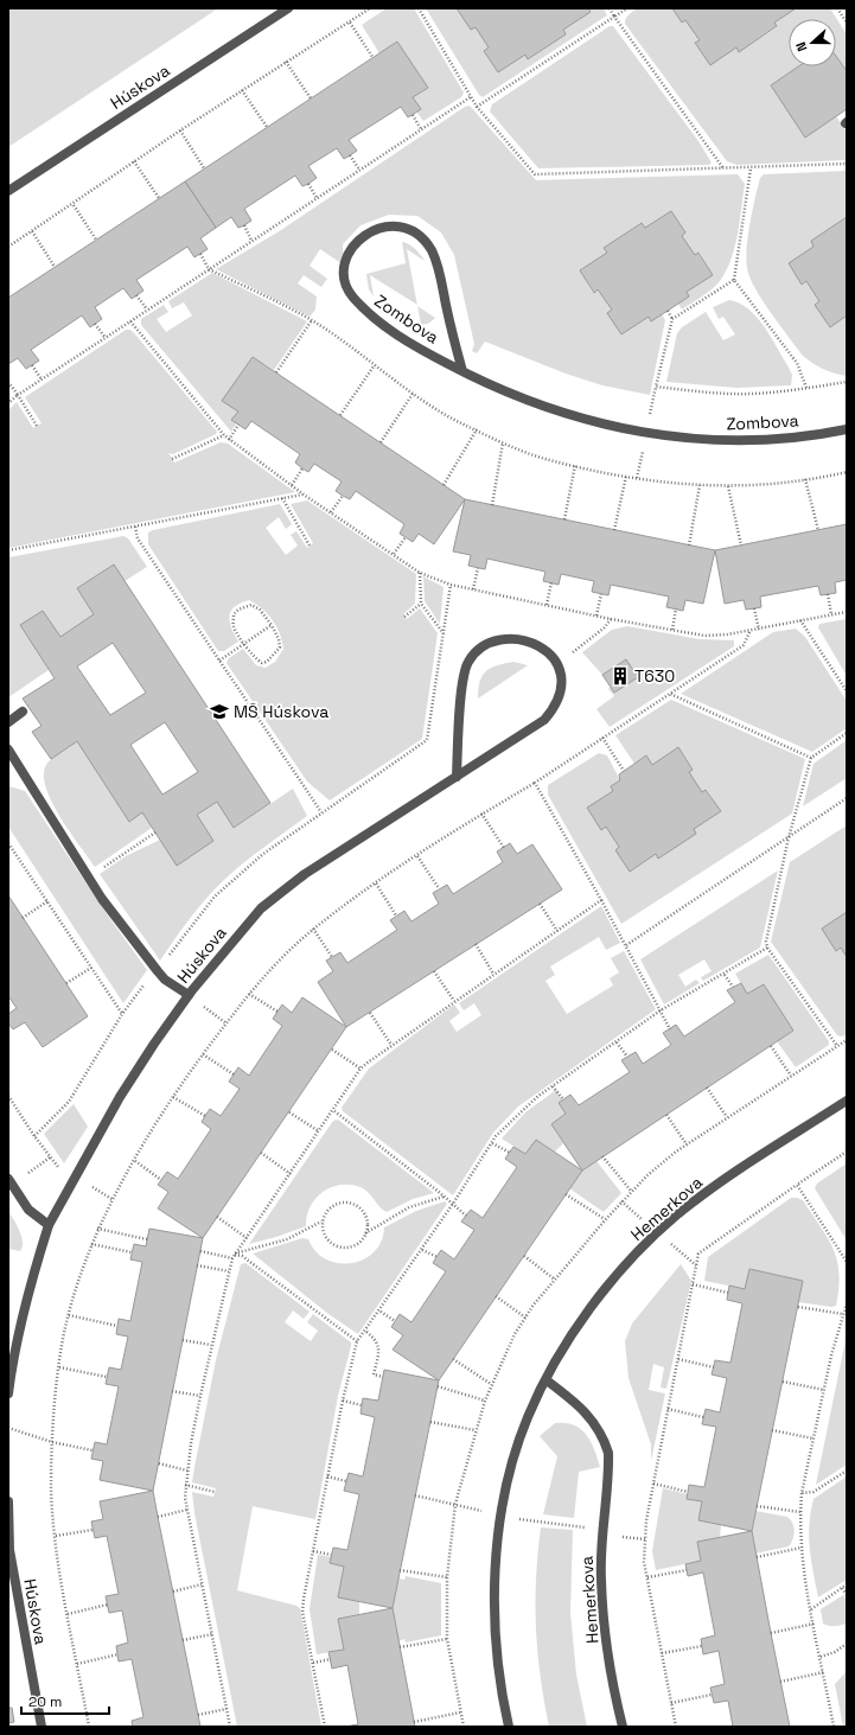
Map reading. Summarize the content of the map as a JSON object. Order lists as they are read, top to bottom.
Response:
{
  "streets": {
    "street": ["Húskova", "Zombova", "Hemerkova"]
  },
  "places": {
    "building": ["T630"],
    "school or university": ["MŠ Húskova"]
  },
  "scale_bar": "20 m",
  "north": "left"
}
